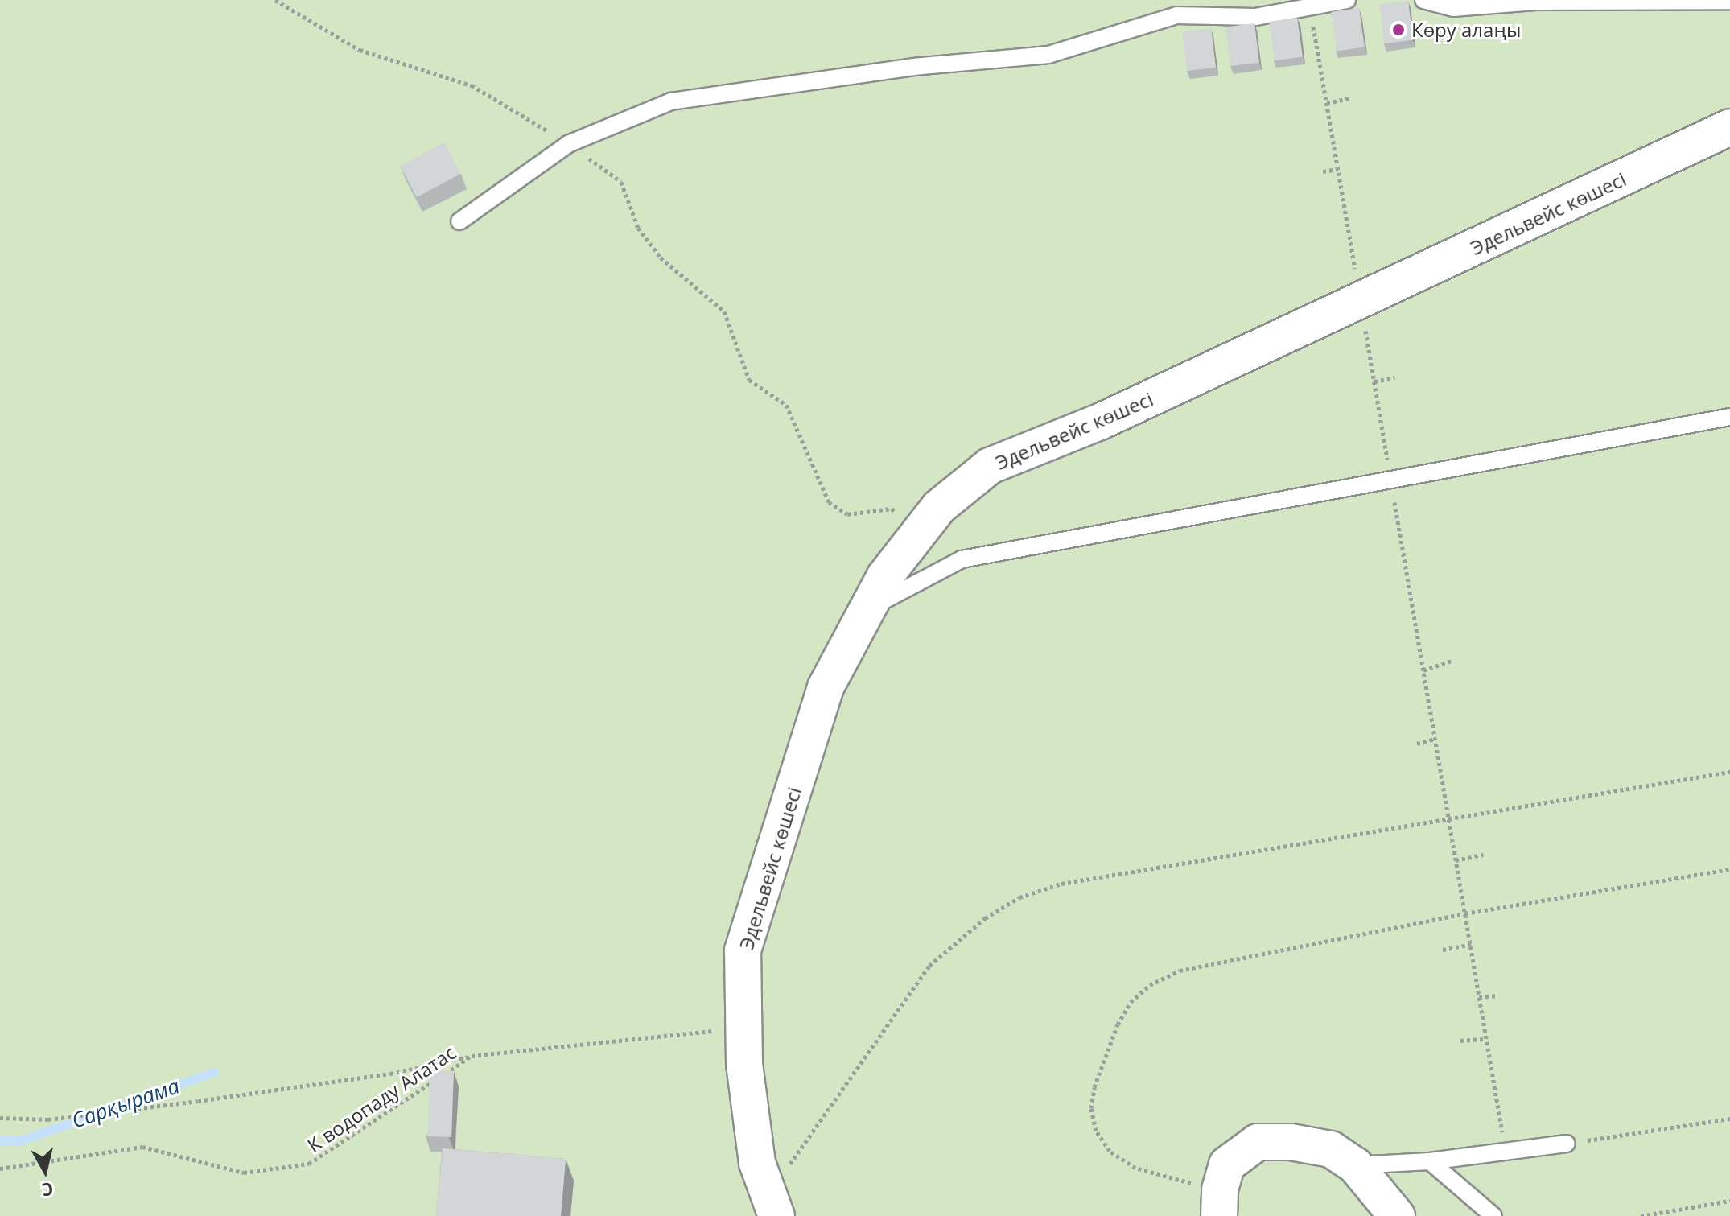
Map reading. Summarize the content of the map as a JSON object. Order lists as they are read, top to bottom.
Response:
{
  "streets": {
    "street": ["Эдельвейс көшесі"],
    "path": ["К водопаду Алатас"]
  },
  "crossings": [
    ["Эдельвейс көшесі", "К водопаду Алатас"]
  ],
  "water": ["Сарқырама"],
  "places": ["Көру алаңы"],
  "north": "bottom"
}
